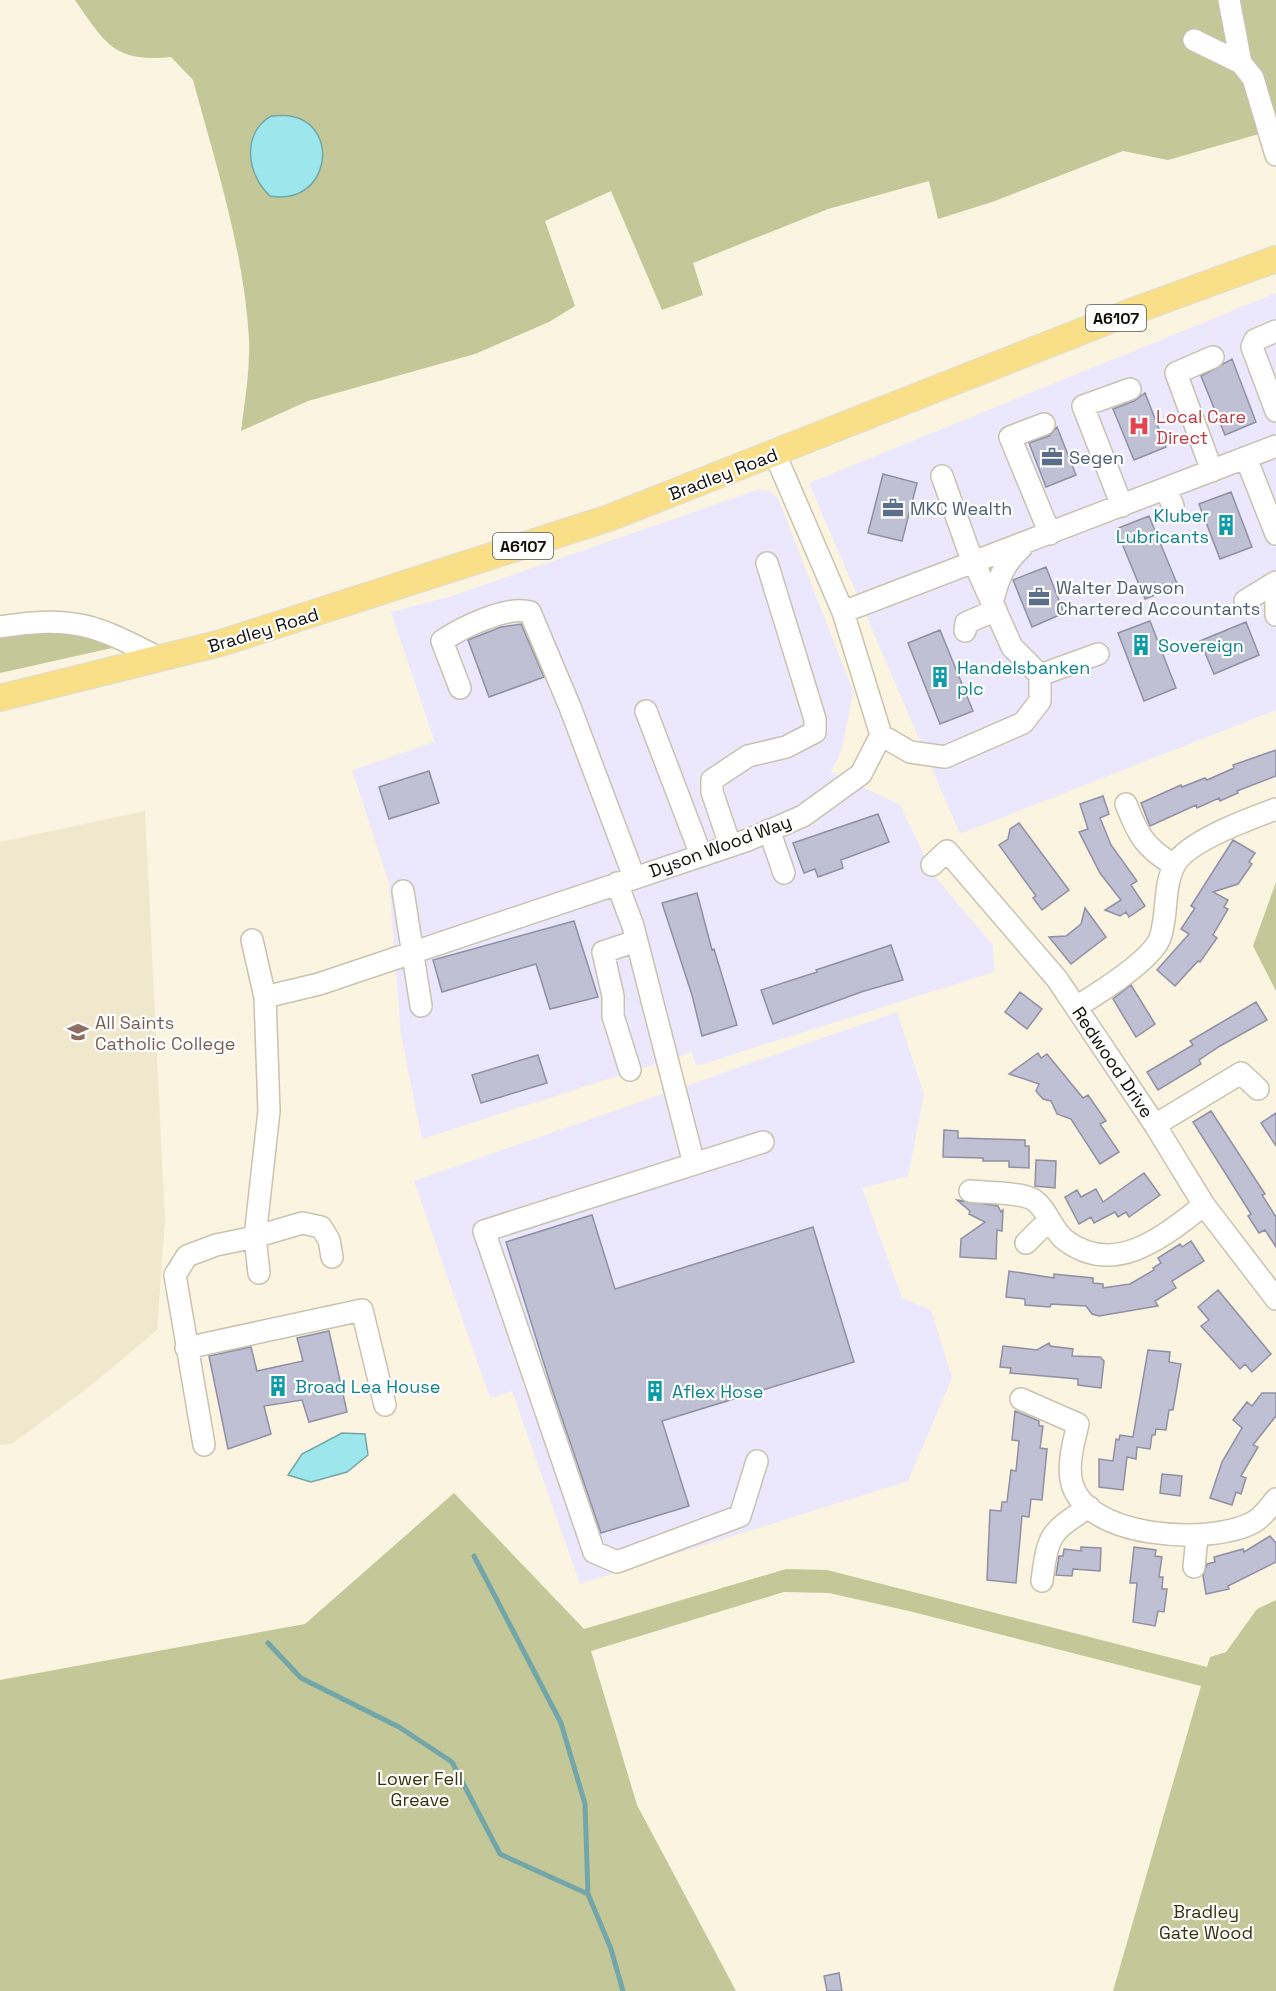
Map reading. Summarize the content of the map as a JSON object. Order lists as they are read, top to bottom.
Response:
{
  "streets": {
    "main road": ["A6107", "Bradley Road"],
    "street": ["Dyson Wood Way", "Redwood Drive"]
  },
  "parks": ["Lower Fell Greave", "Bradley Gate Wood"],
  "places": {
    "hospital": ["Local Care Direct"],
    "office": ["Segen", "MKC Wealth", "Walter Dawson Chartered Accountants"],
    "building": [
      "Kluber Lubricants",
      "Sovereign",
      "Handelsbanken plc",
      "Broad Lea House",
      "Aflex Hose"
    ],
    "school or university": ["All Saints Catholic College"]
  }
}
